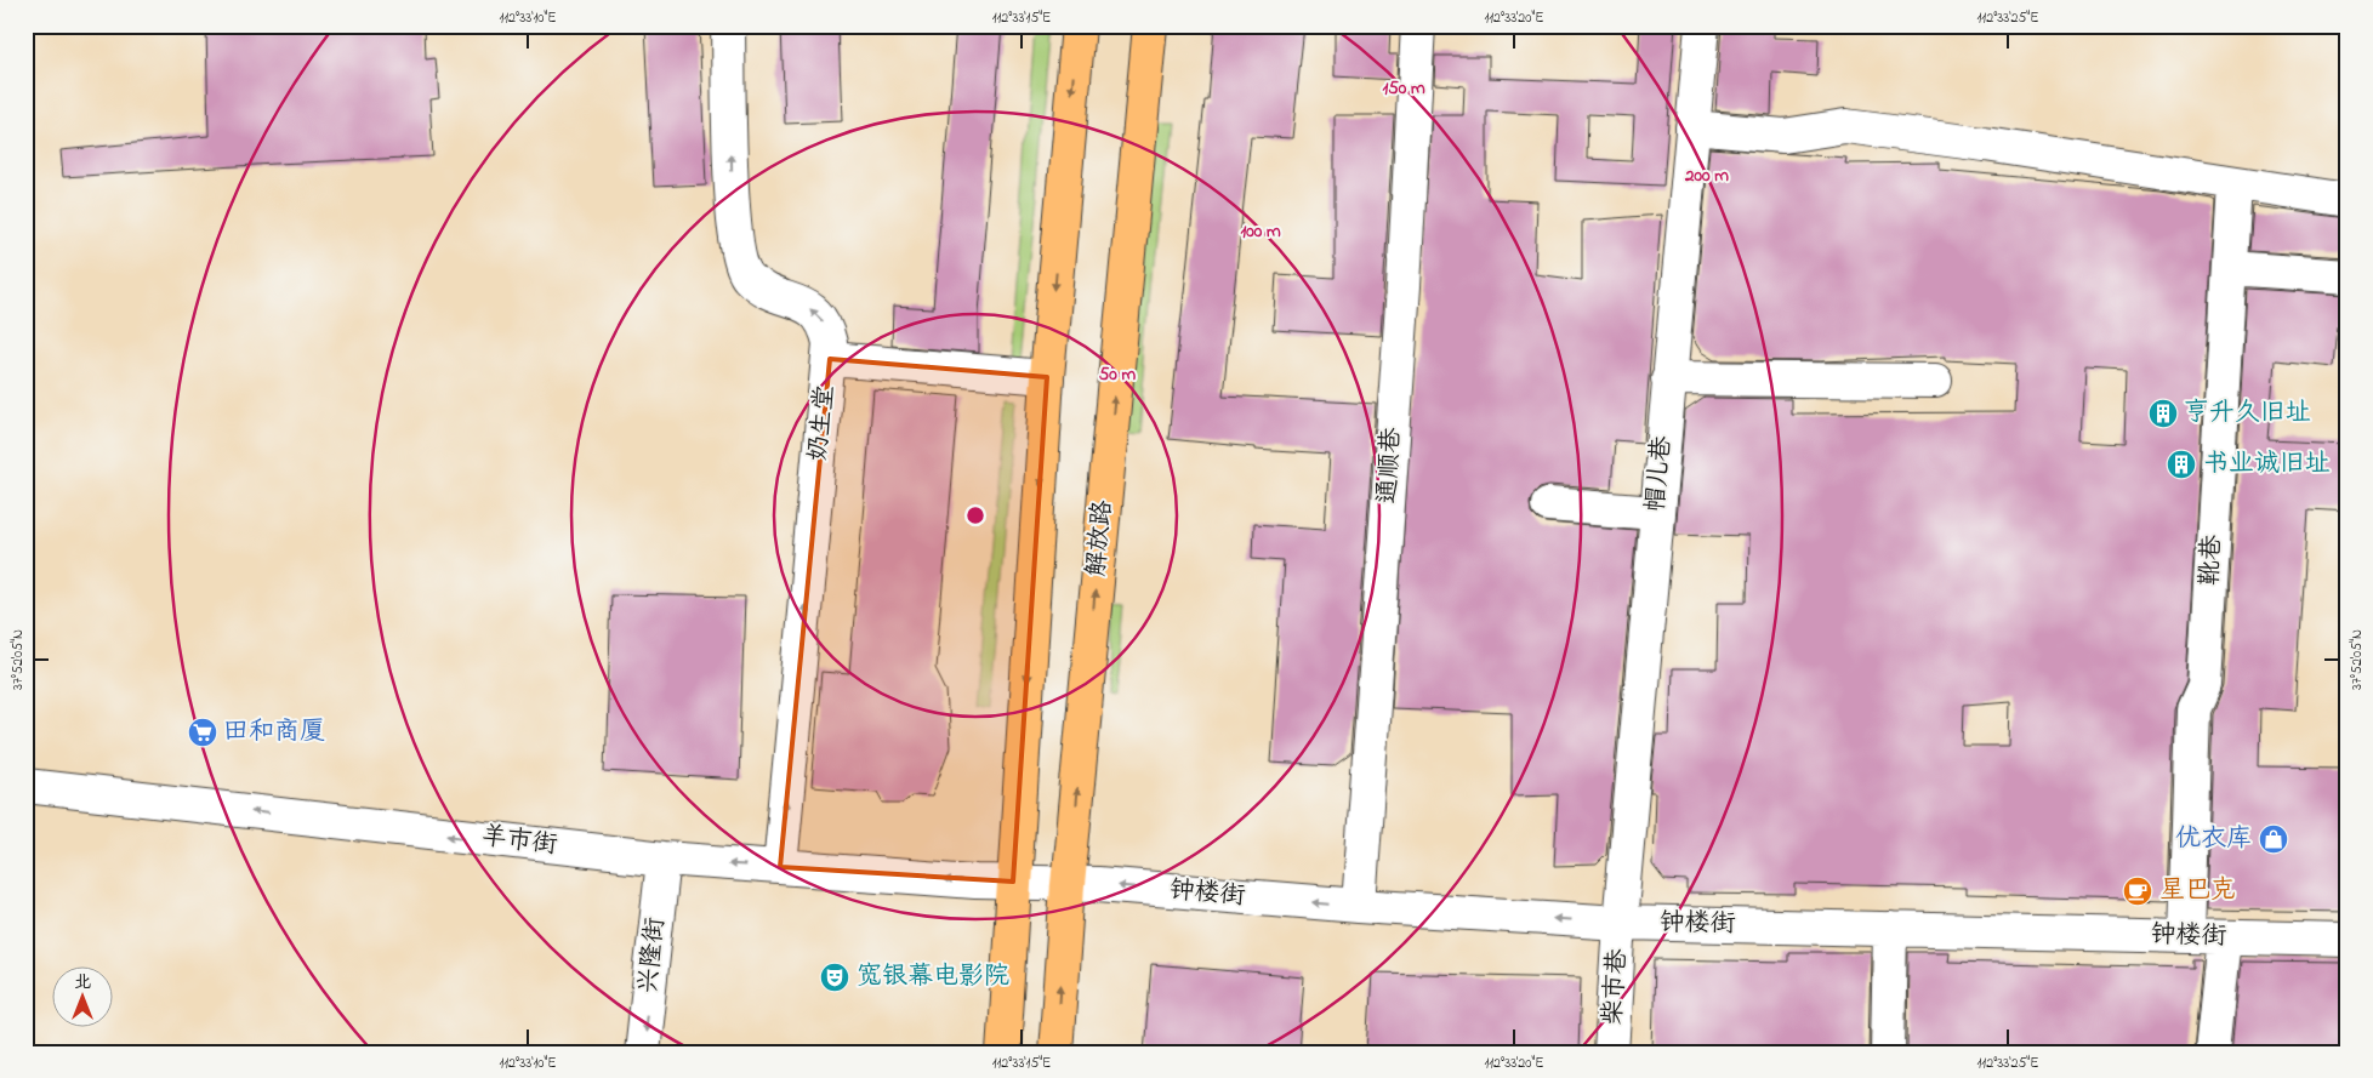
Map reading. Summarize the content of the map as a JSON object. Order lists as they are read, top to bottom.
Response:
{
  "streets": {
    "main road": ["解放路"],
    "street": [
      "奶生堂",
      "通顺巷",
      "帽儿巷",
      "靴巷",
      "羊市街",
      "钟楼街",
      "兴隆街",
      "柴市巷"
    ]
  },
  "crossings": [
    ["奶生堂", "羊市街"],
    ["通顺巷", "钟楼街"],
    ["帽儿巷", "钟楼街"],
    ["帽儿巷", "柴市巷"],
    ["解放路", "钟楼街"],
    ["靴巷", "钟楼街"],
    ["羊市街", "钟楼街"],
    ["羊市街", "兴隆街"],
    ["钟楼街", "柴市巷"]
  ],
  "one_way": [
    "奶生堂",
    "羊市街",
    "钟楼街",
    "兴隆街"
  ],
  "places": {
    "building": ["亨升久旧址", "书业诚旧址"],
    "supermarket": ["田和商厦"],
    "shop": ["优衣库"],
    "cafe": ["星巴克"],
    "theatre": ["宽银幕电影院"]
  },
  "north": "top",
  "coordinates": [
    "112°33'10\"E",
    "112°33'15\"E",
    "112°33'20\"E",
    "112°33'25\"E",
    "37°52'05\"N"
  ],
  "rings": [
    "150 m",
    "200 m",
    "100 m",
    "50 m"
  ]
}
